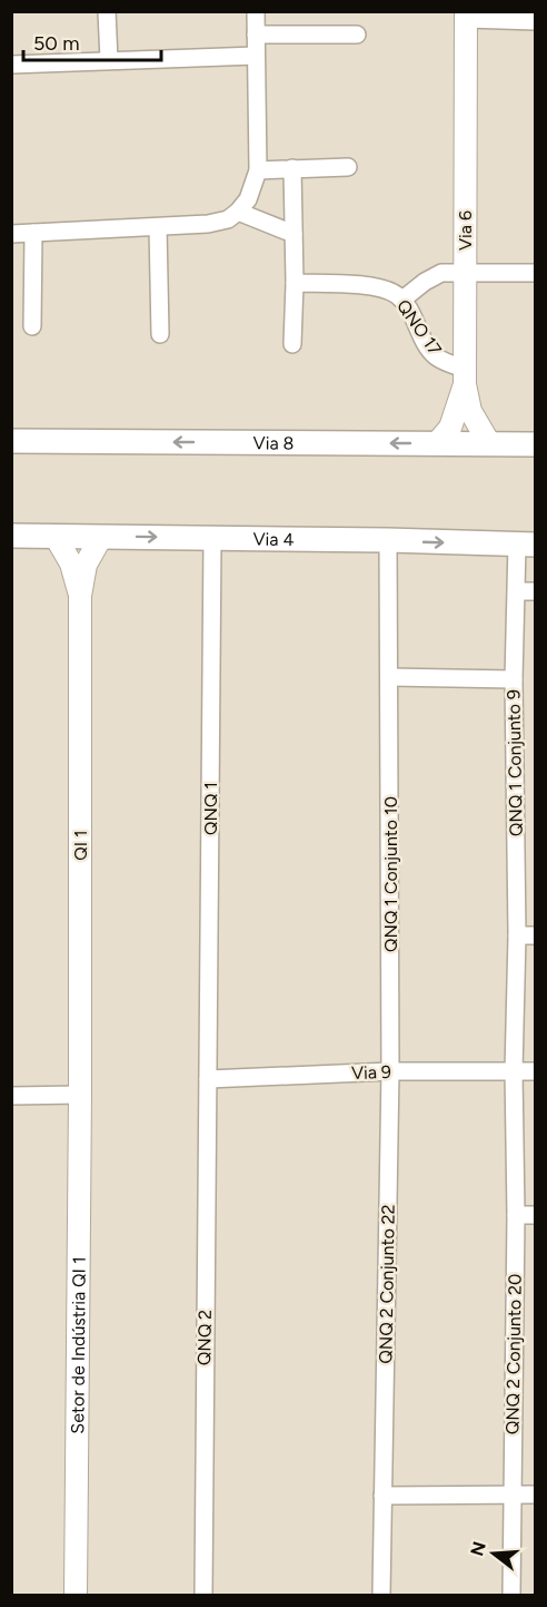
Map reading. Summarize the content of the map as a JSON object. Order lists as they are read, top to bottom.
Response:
{
  "streets": {
    "main road": ["Via 8", "Via 4"],
    "street": [
      "Via 6",
      "QNO 17",
      "QNQ 1 Conjunto 9",
      "QNQ 1",
      "QI 1",
      "QNQ 1 Conjunto 10",
      "Via 9",
      "QNQ 2 Conjunto 22",
      "QNQ 2",
      "Setor de Indústria QI 1",
      "QNQ 2 Conjunto 20"
    ]
  },
  "crossings": [
    ["Via 6", "QNO 17"],
    ["Via 6", "Via 8"],
    ["Via 4", "QNQ 1"],
    ["Via 4", "QI 1"],
    ["QNQ 1", "Via 9"],
    ["QNQ 1", "QNQ 2"],
    ["QI 1", "Setor de Indústria QI 1"],
    ["QNQ 1 Conjunto 10", "Via 9"],
    ["QNQ 1 Conjunto 10", "QNQ 2 Conjunto 22"],
    ["Via 9", "QNQ 2 Conjunto 22"],
    ["Via 9", "QNQ 2"]
  ],
  "one_way": ["Via 8", "Via 4"],
  "scale_bar": "50 m",
  "north": "left"
}
